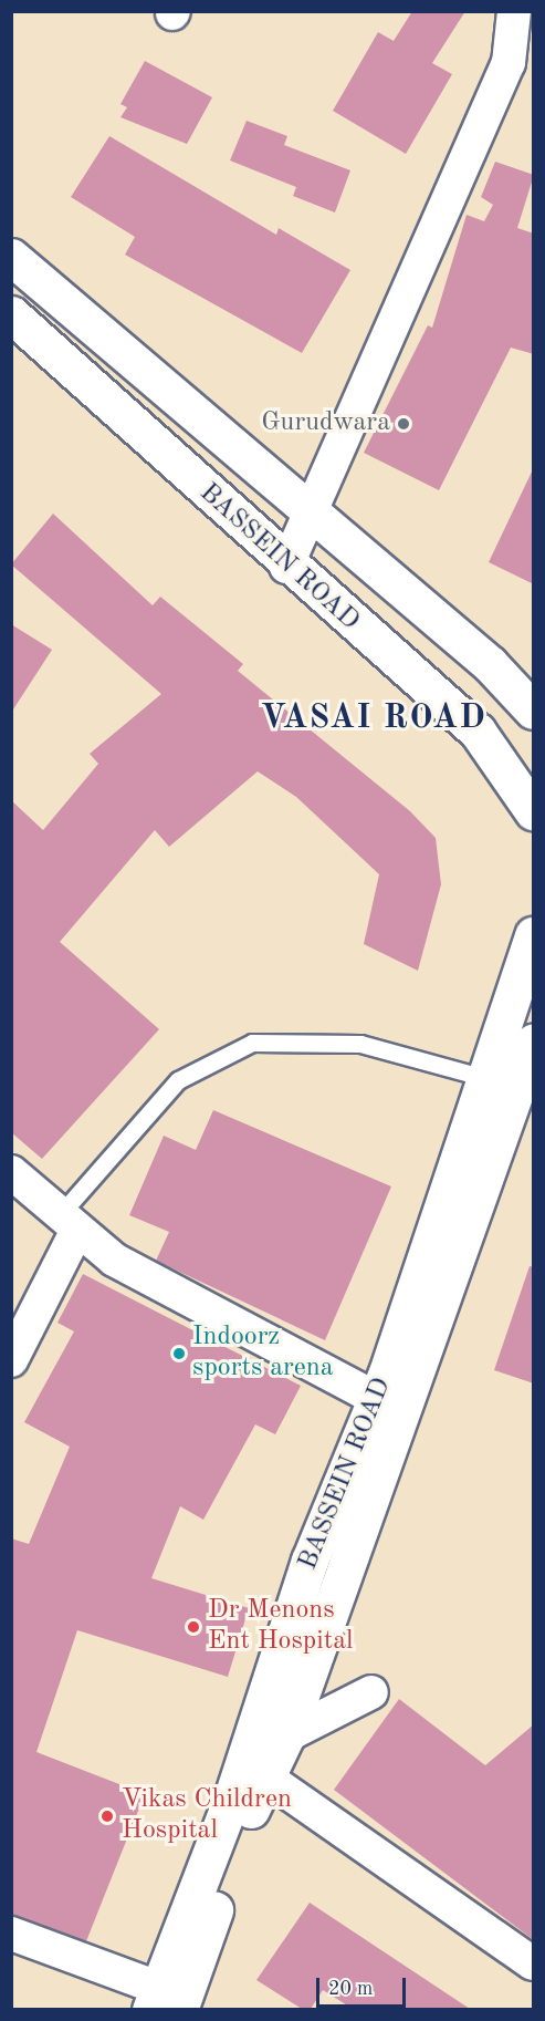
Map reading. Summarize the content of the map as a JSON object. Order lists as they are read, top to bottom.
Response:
{
  "streets": {
    "main road": ["BASSEIN ROAD"]
  },
  "districts": ["VASAI ROAD"],
  "places": [
    "Gurudwara",
    "Indoorz sports arena",
    "Dr Menons Ent Hospital",
    "Vikas Children Hospital"
  ],
  "scale_bar": "20 m"
}
